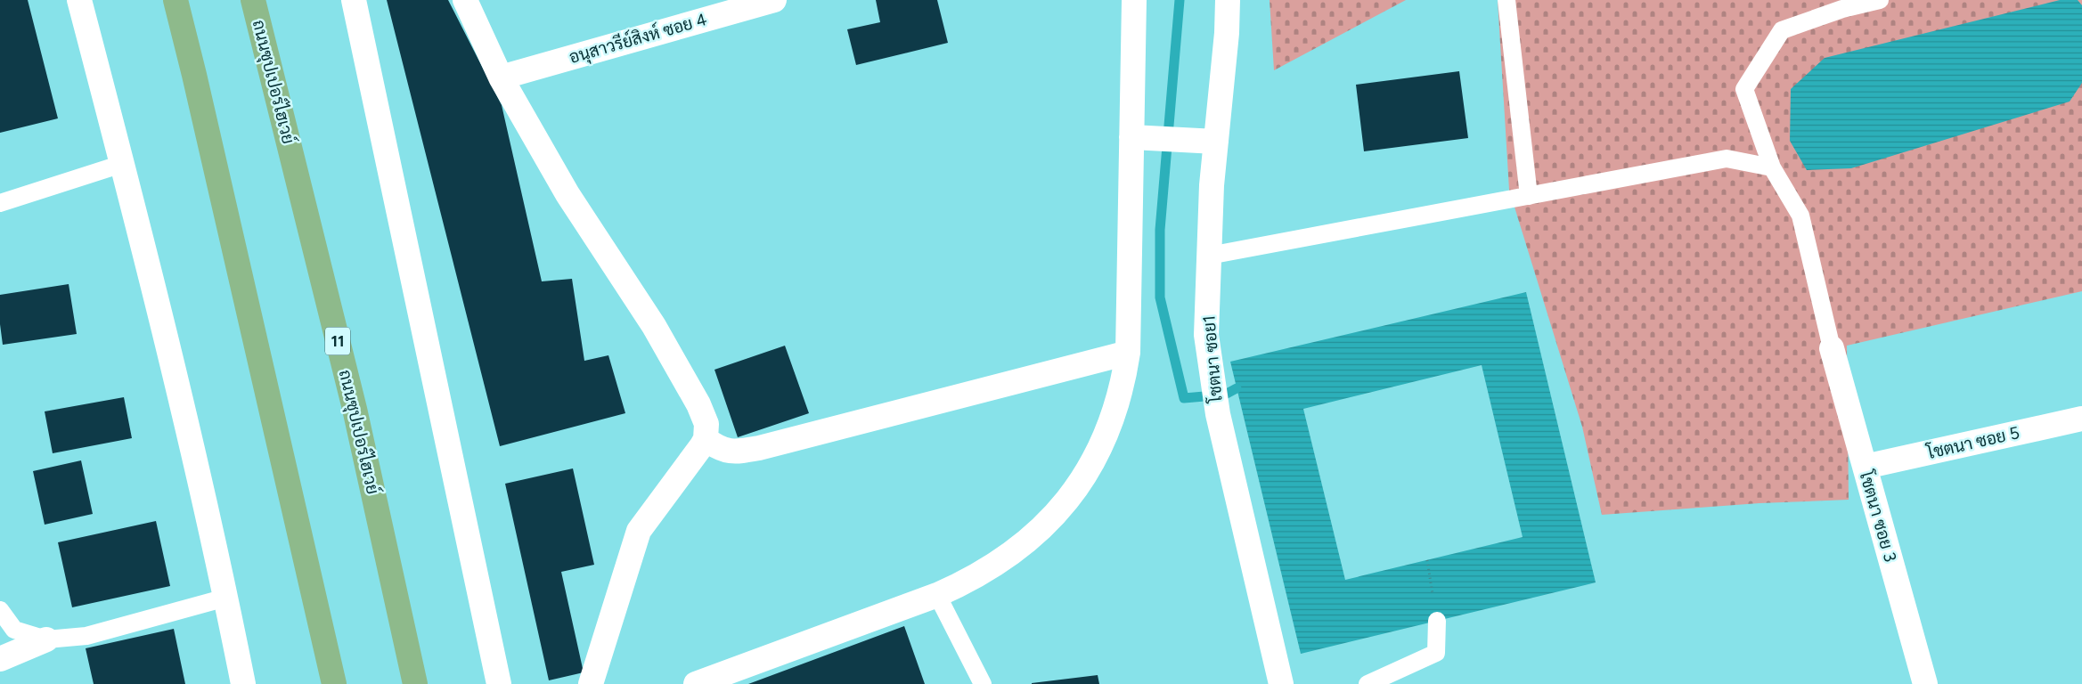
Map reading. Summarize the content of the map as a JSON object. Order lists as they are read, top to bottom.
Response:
{
  "streets": {
    "highway": ["ถนนซุปเปอร์ไฮเวย์", "11"],
    "street": [
      "อนุสาวรีย์สิงห์ ซอย 4",
      "โชตนา ซอย1",
      "โชตนา ซอย 5",
      "โชตนา ซอย 3"
    ]
  },
  "crossings": [
    ["โชตนา ซอย 5", "โชตนา ซอย 3"]
  ]
}
